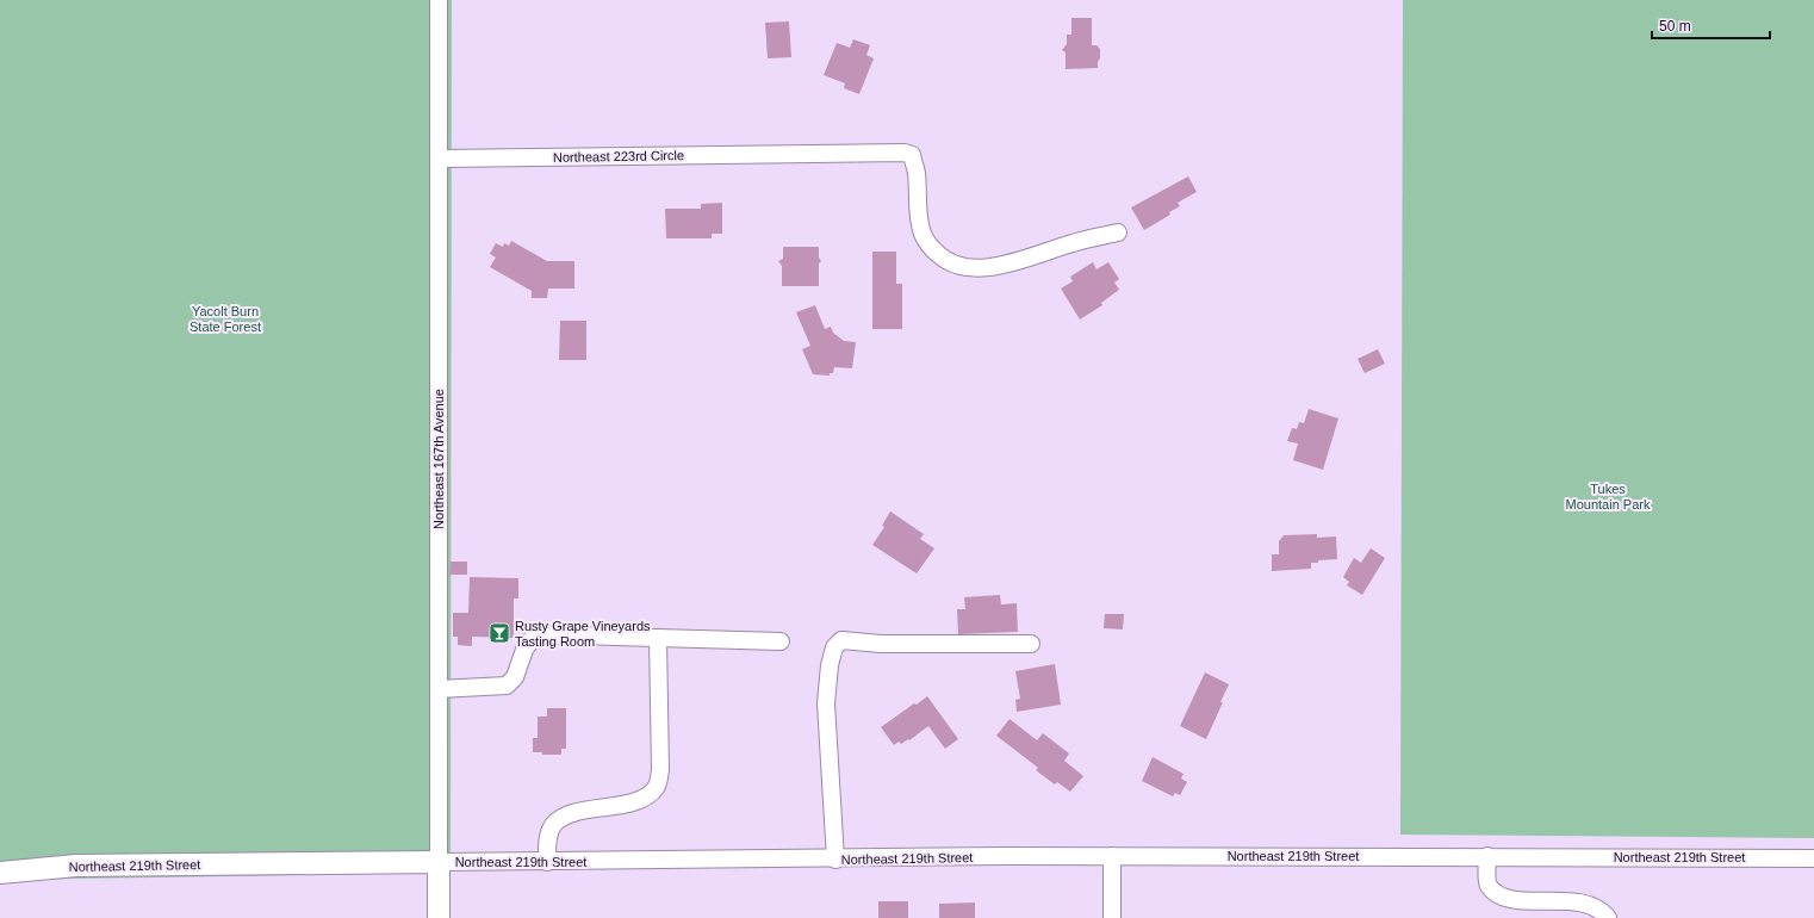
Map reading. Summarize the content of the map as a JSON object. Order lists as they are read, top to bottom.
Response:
{
  "streets": {
    "main road": ["Northeast 167th Avenue", "Northeast 219th Street"],
    "street": ["Northeast 223rd Circle"]
  },
  "crossings": [
    ["Northeast 223rd Circle", "Northeast 167th Avenue"],
    ["Northeast 167th Avenue", "Northeast 219th Street"]
  ],
  "parks": ["Yacolt Burn State Forest", "Tukes Mountain Park"],
  "places": {
    "bar": ["Rusty Grape Vineyards Tasting Room"]
  },
  "scale_bar": "50 m"
}
